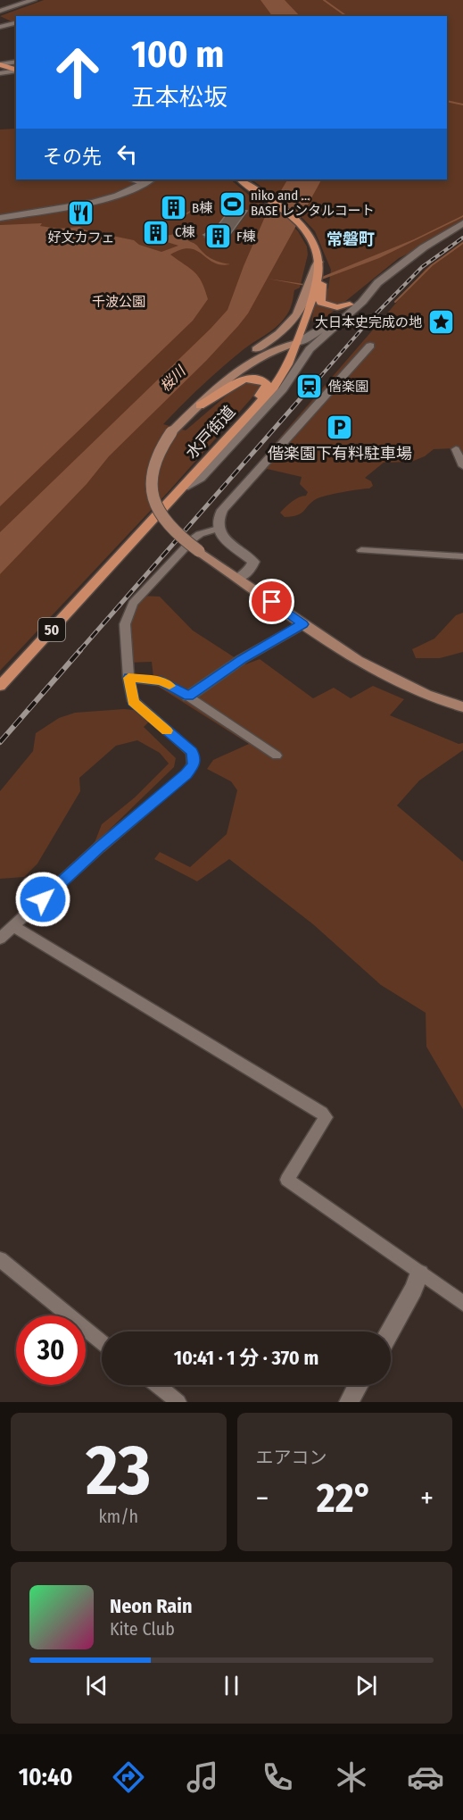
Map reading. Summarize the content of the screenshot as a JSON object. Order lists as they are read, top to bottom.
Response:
{
  "streets": {
    "main road": ["水戸街道", "50"]
  },
  "districts": ["常磐町"],
  "water": ["桜川"],
  "parks": ["千波公園"],
  "places": {
    "sports": ["niko and ... BASE レンタルコート"],
    "building": ["B棟", "C棟", "F棟"],
    "restaurant": ["好文カフェ"],
    "place": ["大日本史完成の地"],
    "station": ["偕楽園"],
    "parking": ["偕楽園下有料駐車場"]
  },
  "page": {
    "turn": ["100 m", "五本松坂"],
    "then": "その先",
    "limit": "30",
    "trip": "10:41 · 1 分 · 370 m",
    "tile": [
      ["23", "km/h"],
      "エアコン"
    ],
    "heat": ["−", "22°", "+"],
    "song": ["Neon Rain", "Kite Club"],
    "tabs": "10:40"
  }
}
